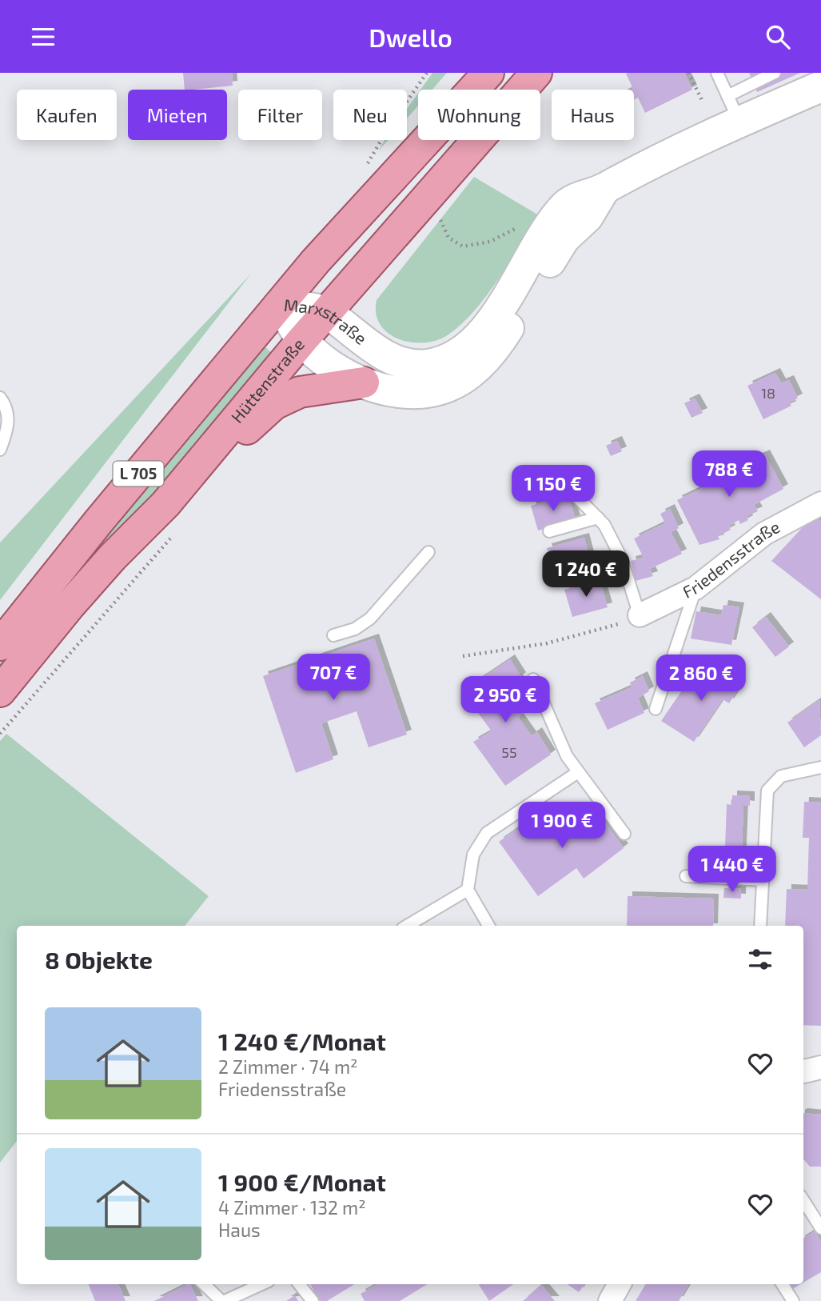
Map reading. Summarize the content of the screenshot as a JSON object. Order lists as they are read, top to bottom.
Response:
{
  "streets": {
    "main road": ["Hüttenstraße", "L 705"],
    "street": ["Marxstraße", "Friedensstraße"]
  },
  "crossings": [
    ["Marxstraße", "Hüttenstraße"],
    ["Marxstraße", "L 705"],
    ["Hüttenstraße", "L 705"]
  ],
  "house_numbers": ["18", "55"],
  "page": {
    "header": "Dwello",
    "chip": [
      "Kaufen",
      "Mieten",
      "Filter",
      "Neu",
      "Wohnung",
      "Haus"
    ],
    "price": [
      "788 €",
      "1 150 €",
      "1 240 €",
      "707 €",
      "2 860 €",
      "2 950 €",
      "1 900 €",
      "1 440 €"
    ],
    "heading": "8 Objekte",
    "list": [
      {
        "name": "1 240 €/Monat",
        "note": "2 Zimmer · 74 m² · Friedensstraße"
      },
      {
        "name": "1 900 €/Monat",
        "note": "4 Zimmer · 132 m² · Haus"
      }
    ]
  }
}
